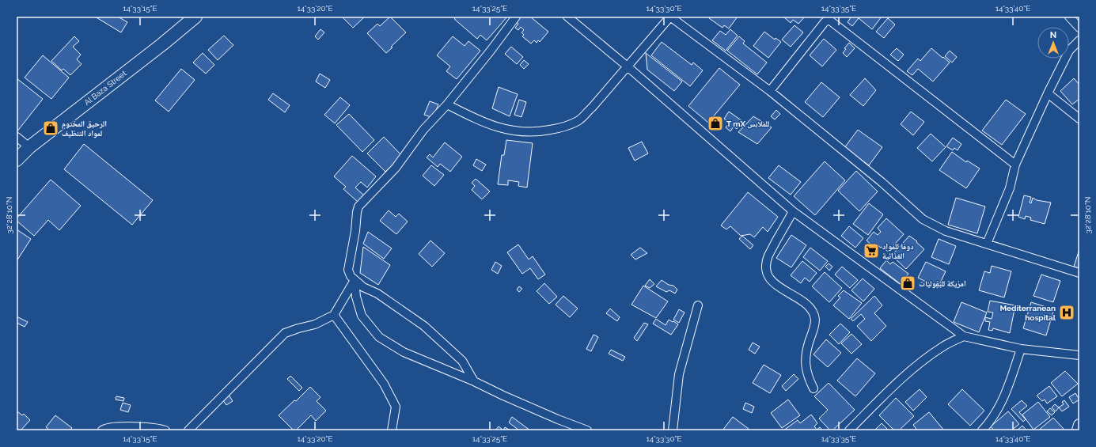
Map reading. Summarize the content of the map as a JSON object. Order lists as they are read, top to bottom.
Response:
{
  "streets": {
    "main road": ["Al Baza Street"]
  },
  "places": {
    "shop": ["T mX للملابس", "الرحيق المختوم لمواد التنظيف", "امزيكة للبقوليات"],
    "supermarket": ["دوفا للمواد الغذائية"],
    "hospital": ["Mediterranean hospital"]
  },
  "north": "top",
  "coordinates": [
    "14°33'15\"E",
    "14°33'20\"E",
    "14°33'25\"E",
    "14°33'30\"E",
    "14°33'35\"E",
    "14°33'40\"E",
    "32°28'10\"N"
  ]
}
